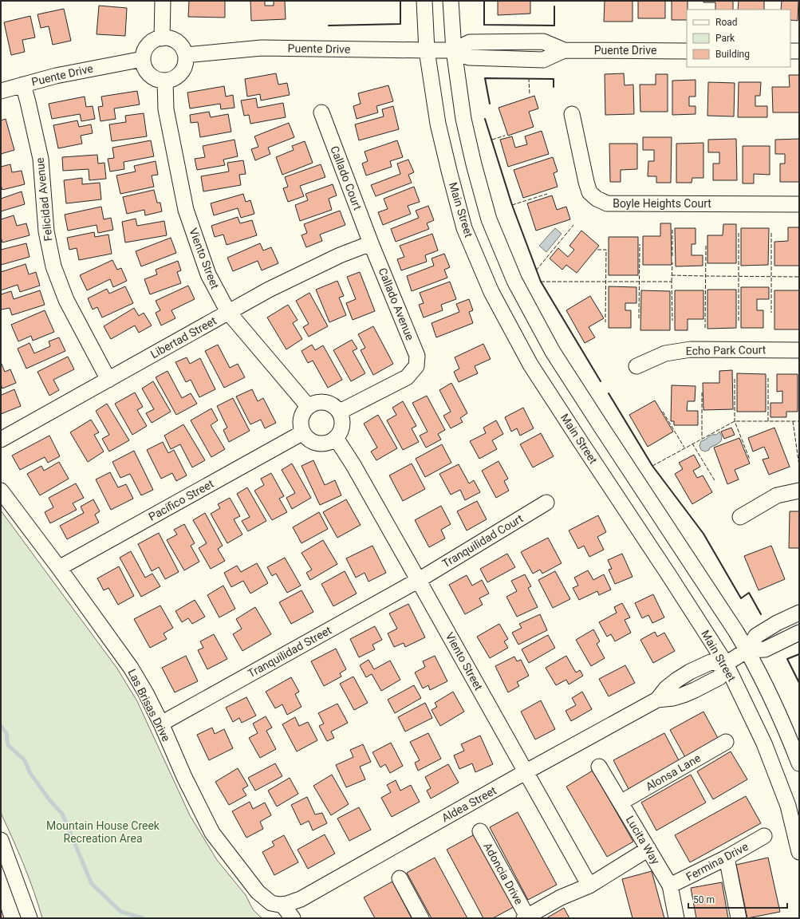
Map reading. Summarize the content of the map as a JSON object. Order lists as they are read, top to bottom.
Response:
{
  "streets": {
    "street": [
      "Puente Drive",
      "Callado Court",
      "Felicidad Avenue",
      "Boyle Heights Court",
      "Main Street",
      "Viento Street",
      "Callado Avenue",
      "Libertad Street",
      "Echo Park Court",
      "Pacífico Street",
      "Tranquilidad Court",
      "Tranquilidad Street",
      "Las Brisas Drive",
      "Alonsa Lane",
      "Aldea Street",
      "Lucita Way",
      "Fermina Drive",
      "Adoncia Drive"
    ]
  },
  "crossings": [
    ["Puente Drive", "Felicidad Avenue"],
    ["Puente Drive", "Main Street"],
    ["Puente Drive", "Viento Street"],
    ["Callado Court", "Callado Avenue"],
    ["Callado Court", "Libertad Street"],
    ["Felicidad Avenue", "Libertad Street"],
    ["Main Street", "Aldea Street"],
    ["Viento Street", "Callado Avenue"],
    ["Viento Street", "Libertad Street"],
    ["Viento Street", "Pacífico Street"],
    ["Viento Street", "Tranquilidad Court"],
    ["Viento Street", "Tranquilidad Street"],
    ["Viento Street", "Aldea Street"],
    ["Callado Avenue", "Libertad Street"],
    ["Callado Avenue", "Pacífico Street"],
    ["Pacífico Street", "Las Brisas Drive"],
    ["Tranquilidad Court", "Tranquilidad Street"],
    ["Tranquilidad Street", "Las Brisas Drive"],
    ["Las Brisas Drive", "Aldea Street"],
    ["Alonsa Lane", "Lucita Way"],
    ["Lucita Way", "Fermina Drive"]
  ],
  "parks": ["Mountain House Creek Recreation Area"],
  "legend": ["Road", "Park", "Building"],
  "scale_bar": "50 m"
}
